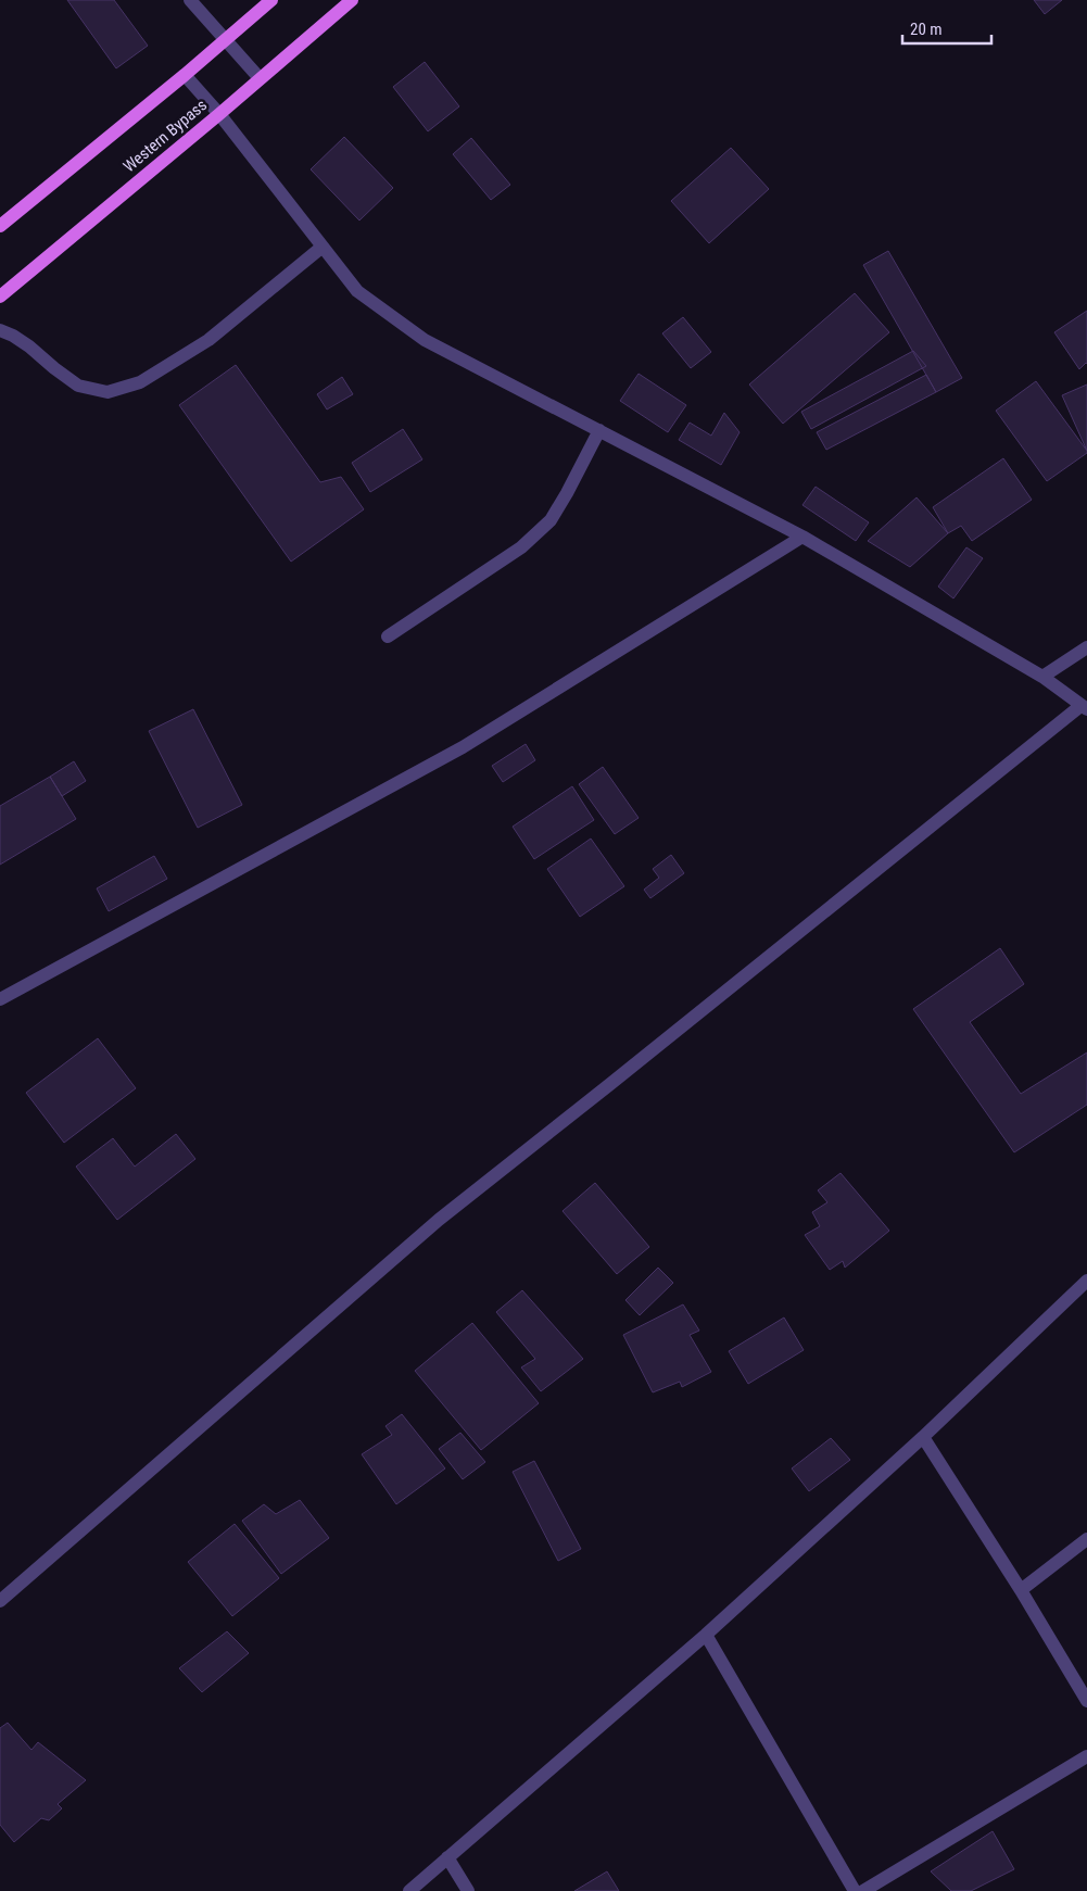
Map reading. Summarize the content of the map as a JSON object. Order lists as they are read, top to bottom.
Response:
{
  "streets": {
    "main road": ["Western Bypass"]
  },
  "scale_bar": "20 m"
}
